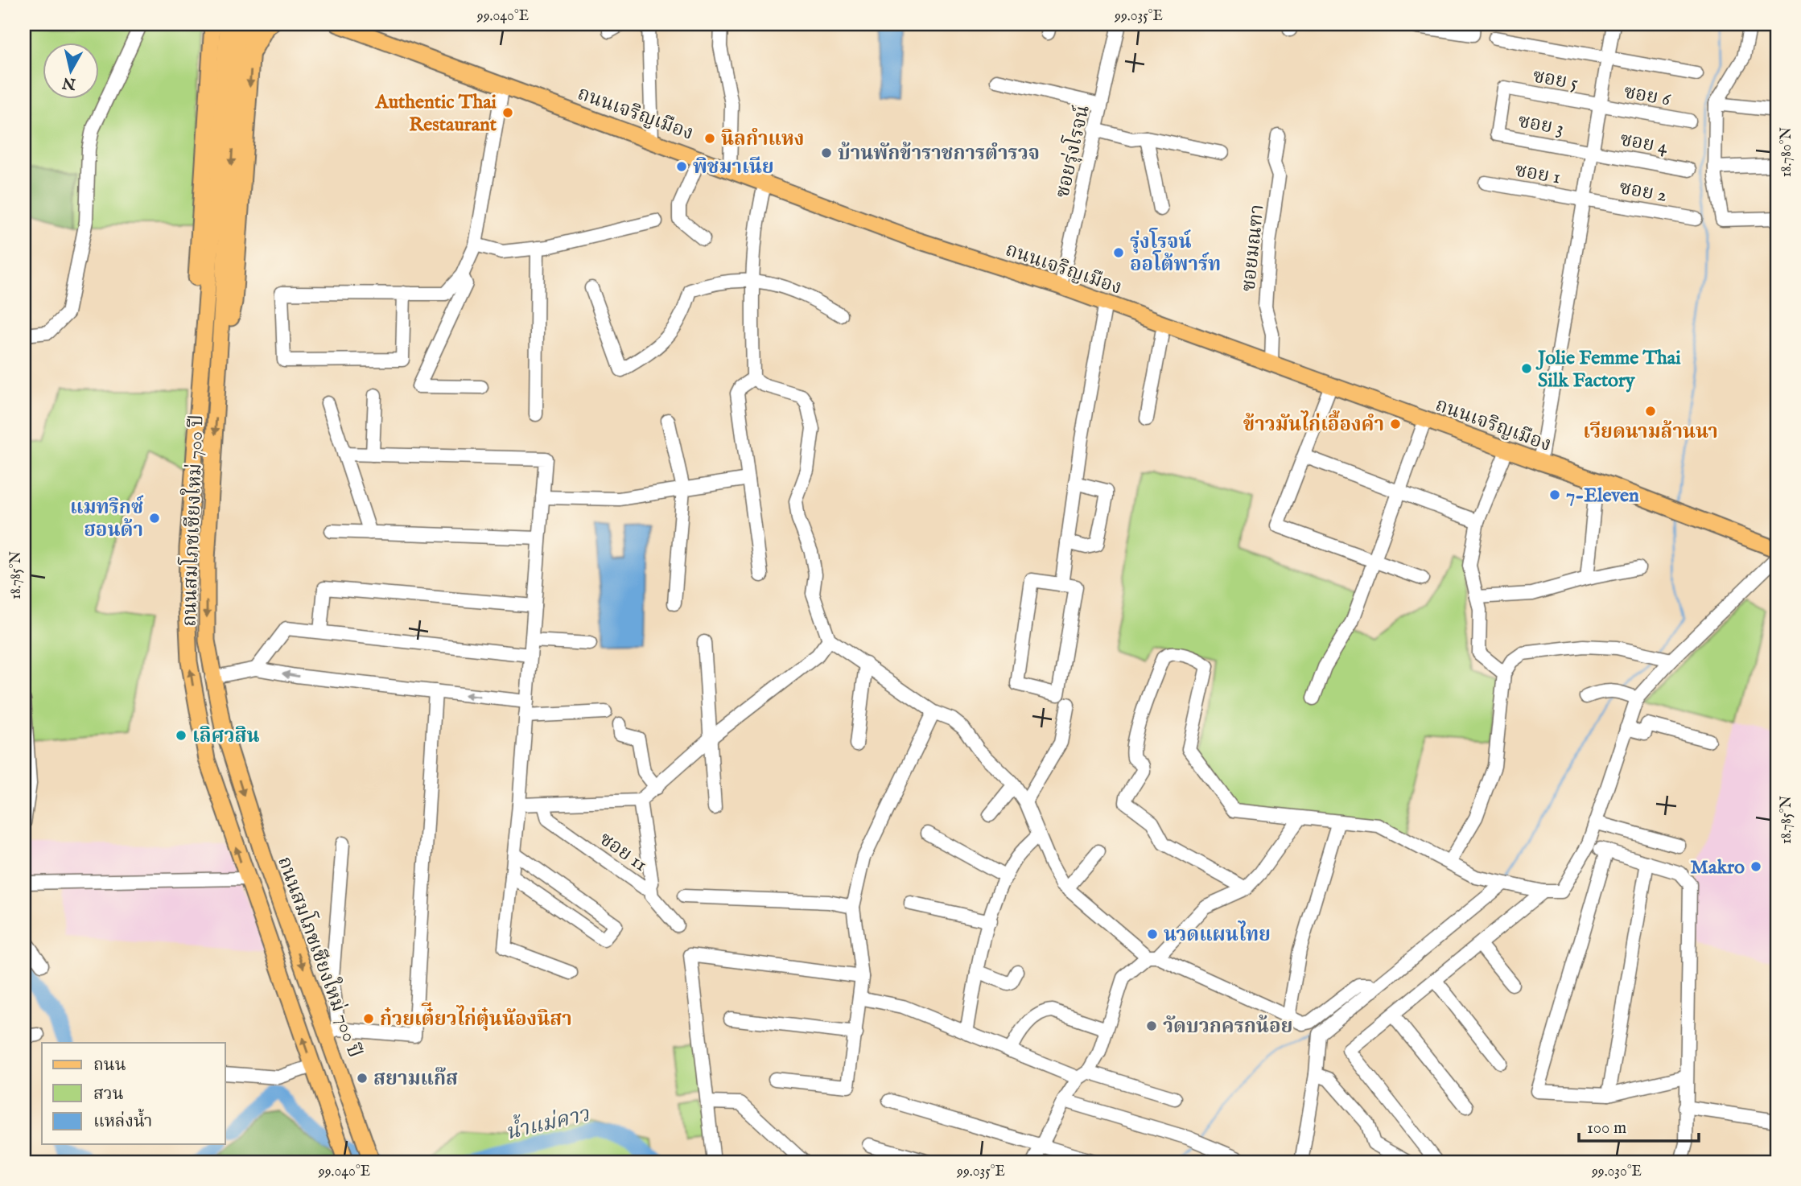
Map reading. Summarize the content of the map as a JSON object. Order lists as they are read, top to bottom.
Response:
{
  "streets": {
    "main road": ["ถนนเจริญเมือง", "ถนนสมโภชเชียงใหม่ 700 ปี"],
    "street": [
      "ซอย 5",
      "ซอย 6",
      "ซอย 3",
      "ซอย 4",
      "ซอยรุ่งโรจน์",
      "ซอย 1",
      "ซอย 2",
      "ซอยมณฑา",
      "ซอย 11"
    ]
  },
  "crossings": [
    ["ซอย 5", "ซอย 6"],
    ["ซอย 5", "ซอย 3"],
    ["ถนนเจริญเมือง", "ซอยรุ่งโรจน์"],
    ["ถนนเจริญเมือง", "ซอยมณฑา"],
    ["ซอย 3", "ซอย 4"],
    ["ซอย 1", "ซอย 2"]
  ],
  "water": ["น้ำแม่คาว"],
  "places": [
    "Authentic Thai Restaurant",
    "นิลกําแหง",
    "บ้านพักข้าราชการตำรวจ",
    "พิชมาเนีย",
    "รุ่งโรจน์ ออโต้พาร์ท",
    "Jolie Femme Thai Silk Factory",
    "เวียดนามล้านนา",
    "ข้าวมันไก่เอื้องคํา",
    "7-Eleven",
    "แมทริกซ์ ฮอนด้า",
    "เลิศวสิน",
    "Makro",
    "นวดแผนไทย",
    "ก๋วยเต๋ียวไก่ตุ๋นนัองนิสา",
    "วัดบวกครกน้อย",
    "สยามแก๊ส"
  ],
  "legend": ["ถนน", "สวน", "แหล่งน้ำ"],
  "scale_bar": "100 m",
  "north": "bottom",
  "coordinates": [
    "99.040°E",
    "99.035°E",
    "18.780°N",
    "18.785°N",
    "99.030°E"
  ]
}
